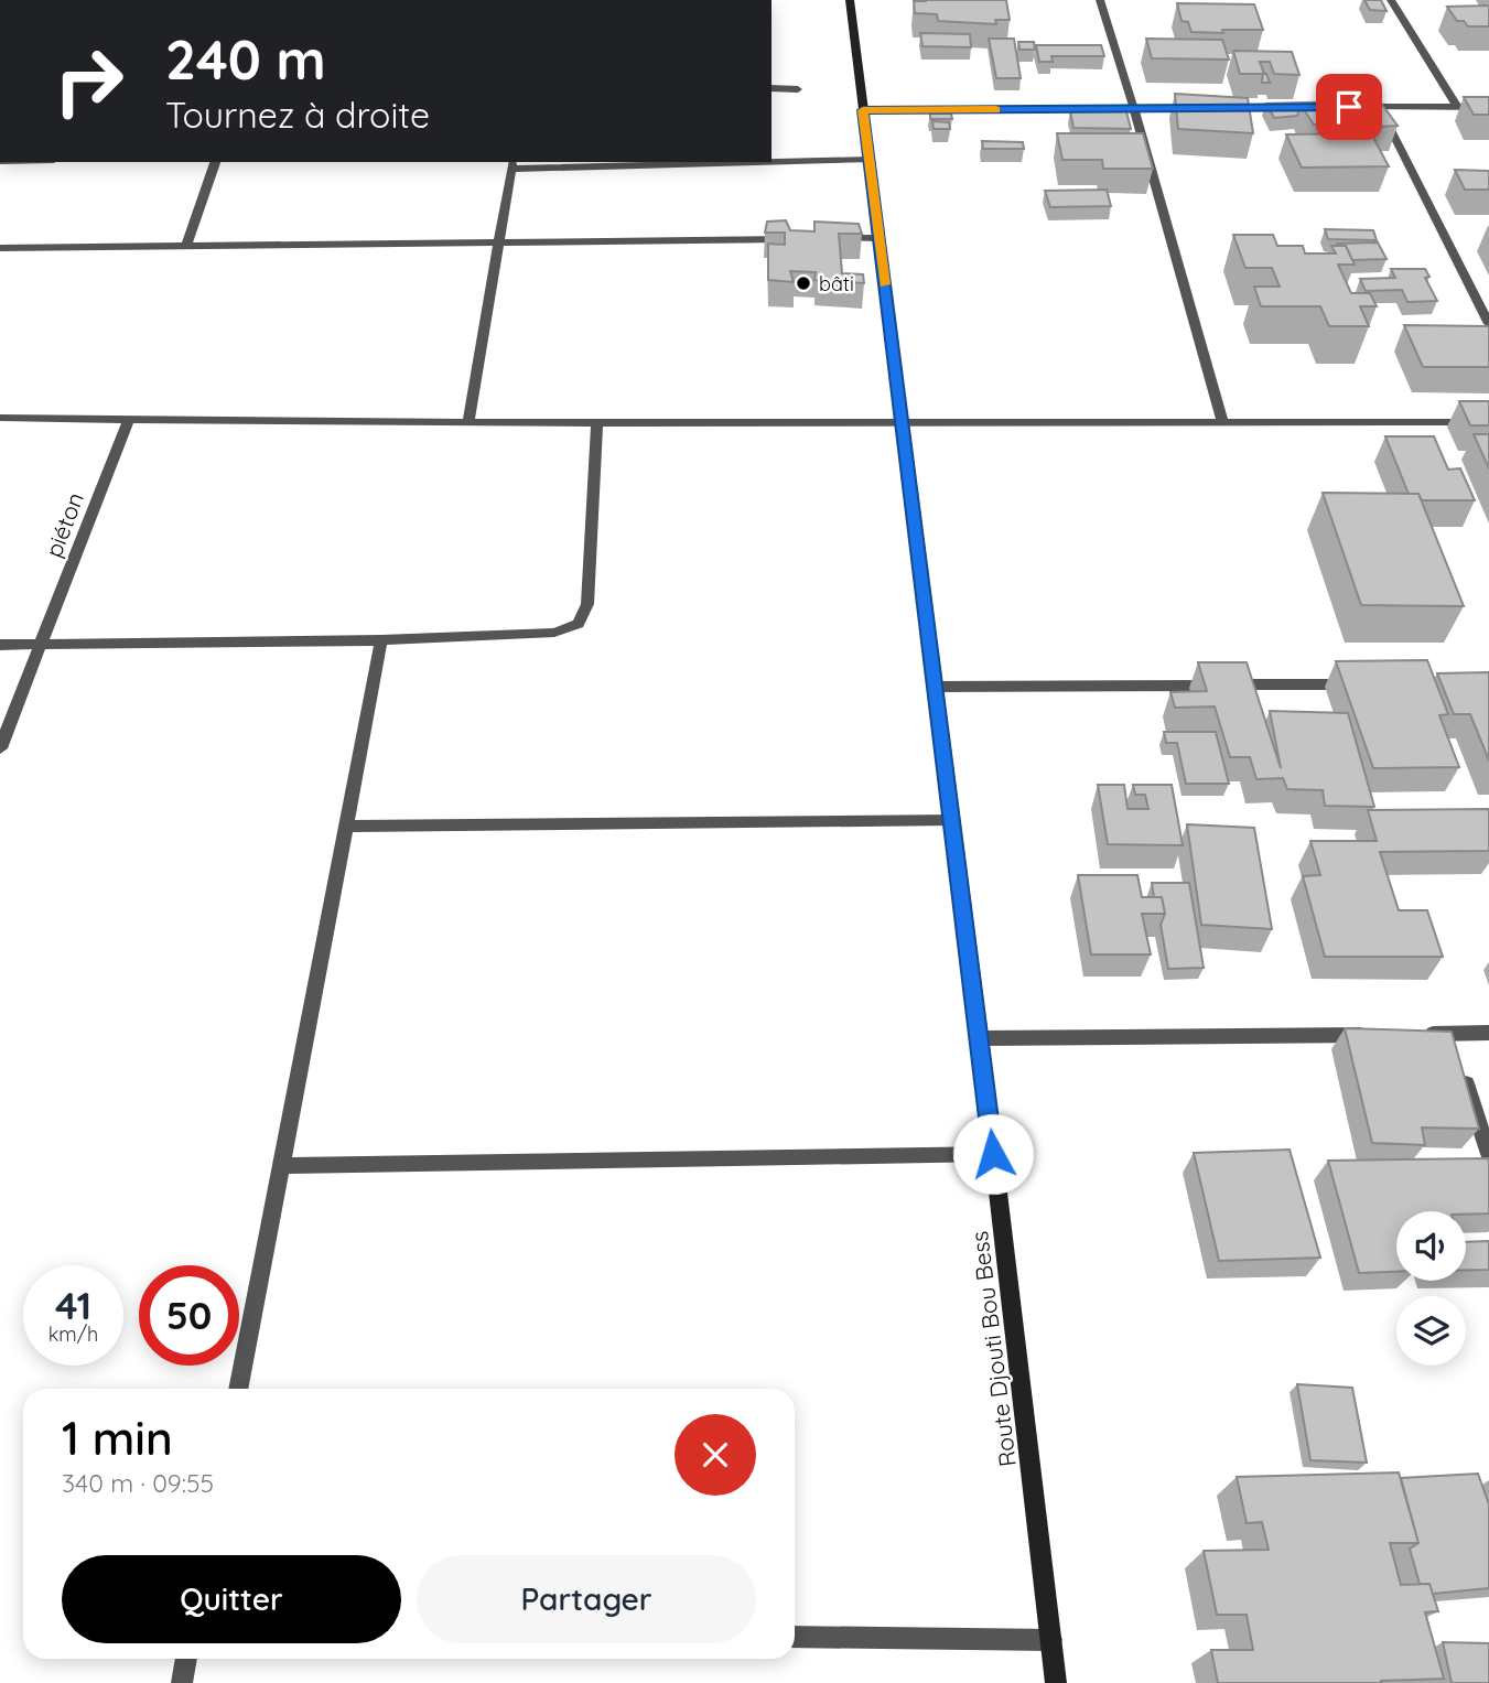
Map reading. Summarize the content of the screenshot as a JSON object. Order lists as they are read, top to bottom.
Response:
{
  "streets": {
    "main road": ["Route Djouti Bou Bess"],
    "street": ["piéton"]
  },
  "places": ["bâti"],
  "page": {
    "turn": ["240 m", "Tournez à droite"],
    "speed": "41 km/h",
    "limit": "50",
    "heading": ["1 min", "340 m · 09:55"],
    "buttons": ["Quitter", "Partager"]
  }
}
